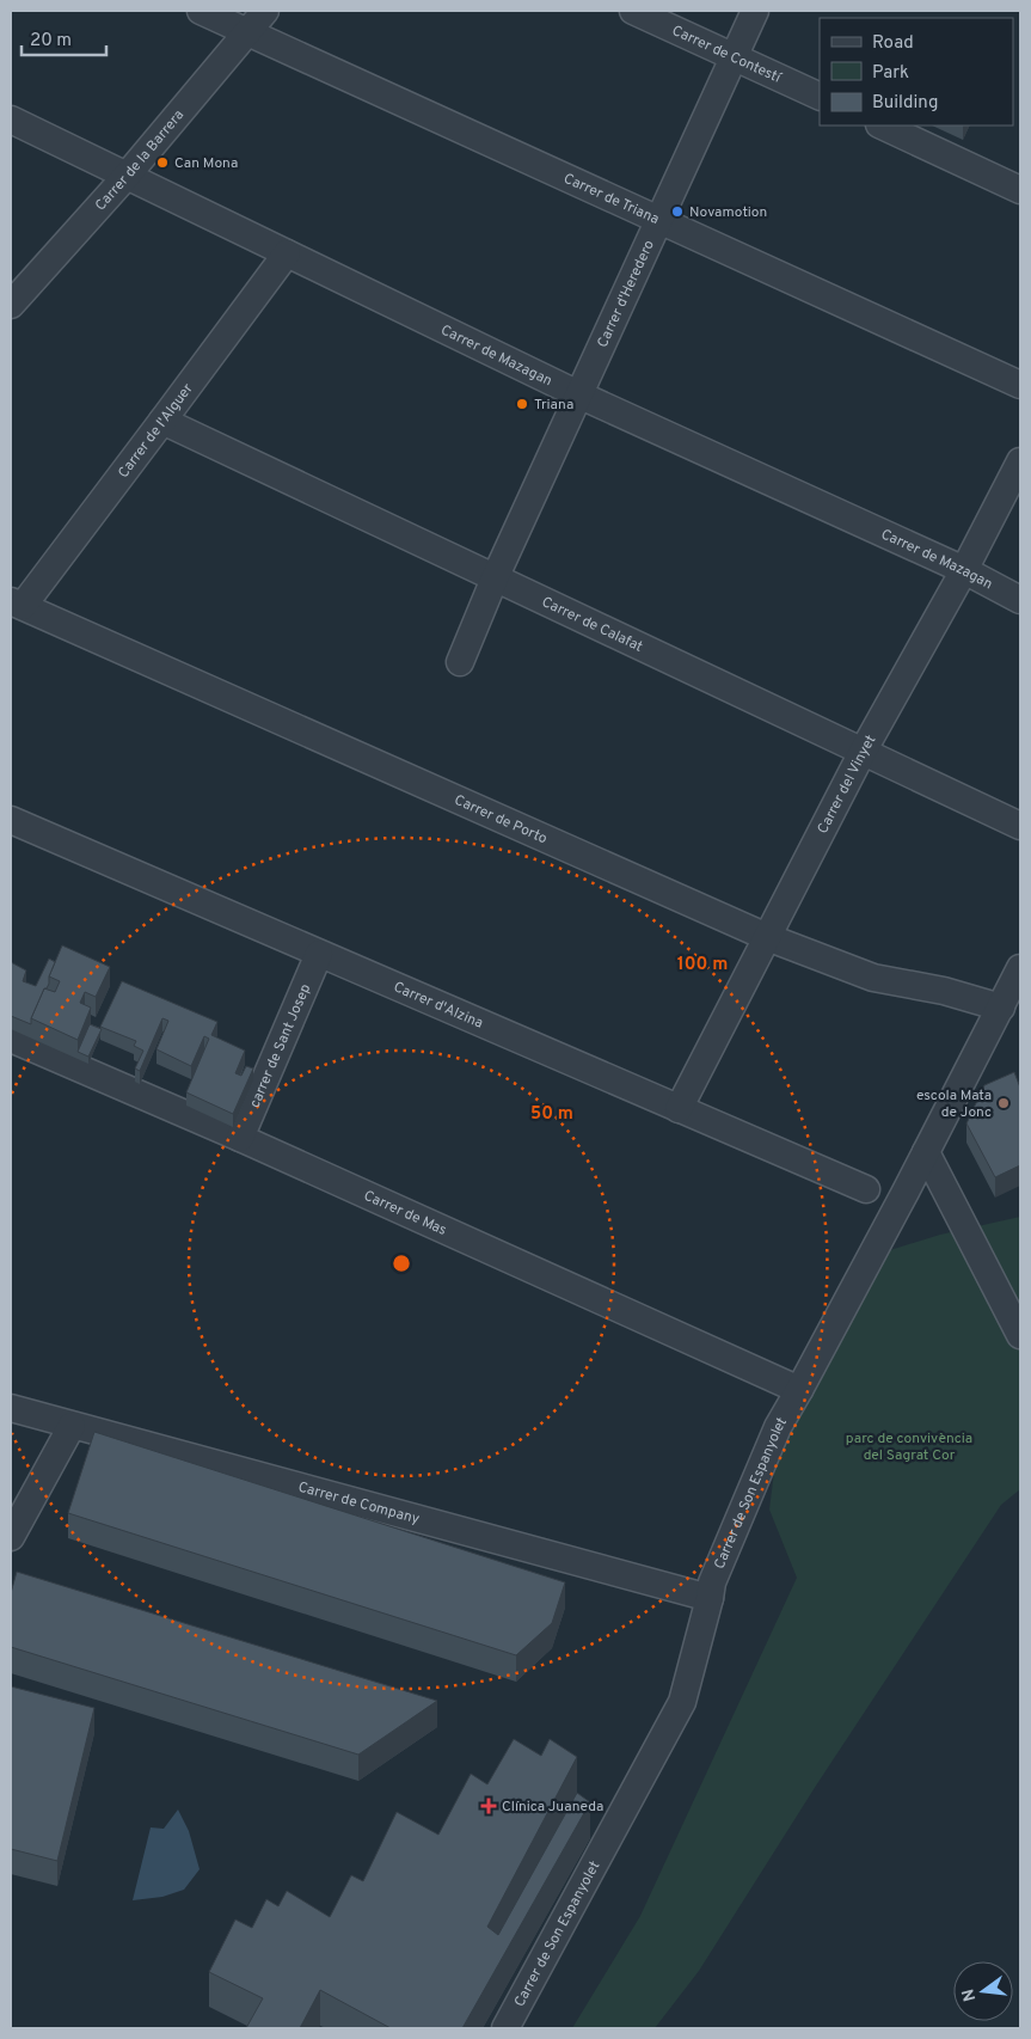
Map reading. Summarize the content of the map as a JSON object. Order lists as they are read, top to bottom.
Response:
{
  "streets": {
    "street": [
      "Carrer de Contestí",
      "Carrer de la Barrera",
      "Carrer de Triana",
      "Carrer d'Heredero",
      "Carrer de Mazagan",
      "Carrer de l'Alguer",
      "Carrer de Calafat",
      "Carrer del Vinyet",
      "Carrer de Porto",
      "Carrer d'Alzina",
      "carrer de Sant Josep",
      "Carrer de Mas",
      "Carrer de Son Espanyolet",
      "Carrer de Company"
    ]
  },
  "crossings": [
    ["Carrer de Contestí", "Carrer d'Heredero"],
    ["Carrer de la Barrera", "Carrer de Triana"],
    ["Carrer de la Barrera", "Carrer de Mazagan"],
    ["Carrer de Triana", "Carrer d'Heredero"],
    ["Carrer d'Heredero", "Carrer de Mazagan"],
    ["Carrer d'Heredero", "Carrer de Calafat"],
    ["Carrer de Mazagan", "Carrer de l'Alguer"],
    ["Carrer de Mazagan", "Carrer del Vinyet"],
    ["Carrer de l'Alguer", "Carrer de Calafat"],
    ["Carrer de l'Alguer", "Carrer de Porto"],
    ["Carrer de Calafat", "Carrer del Vinyet"],
    ["Carrer del Vinyet", "Carrer de Porto"],
    ["Carrer del Vinyet", "Carrer d'Alzina"],
    ["Carrer de Porto", "Carrer de Son Espanyolet"],
    ["Carrer d'Alzina", "carrer de Sant Josep"],
    ["carrer de Sant Josep", "Carrer de Mas"],
    ["Carrer de Mas", "Carrer de Son Espanyolet"],
    ["Carrer de Son Espanyolet", "Carrer de Company"]
  ],
  "parks": ["parc de convivència del Sagrat Cor"],
  "places": {
    "other": [
      "Can Mona",
      "Novamotion",
      "Triana",
      "escola Mata de Jonc"
    ],
    "health": ["Clínica Juaneda"]
  },
  "legend": ["Road", "Park", "Building"],
  "scale_bar": "20 m",
  "north": "left",
  "rings": ["100 m", "50 m"]
}
